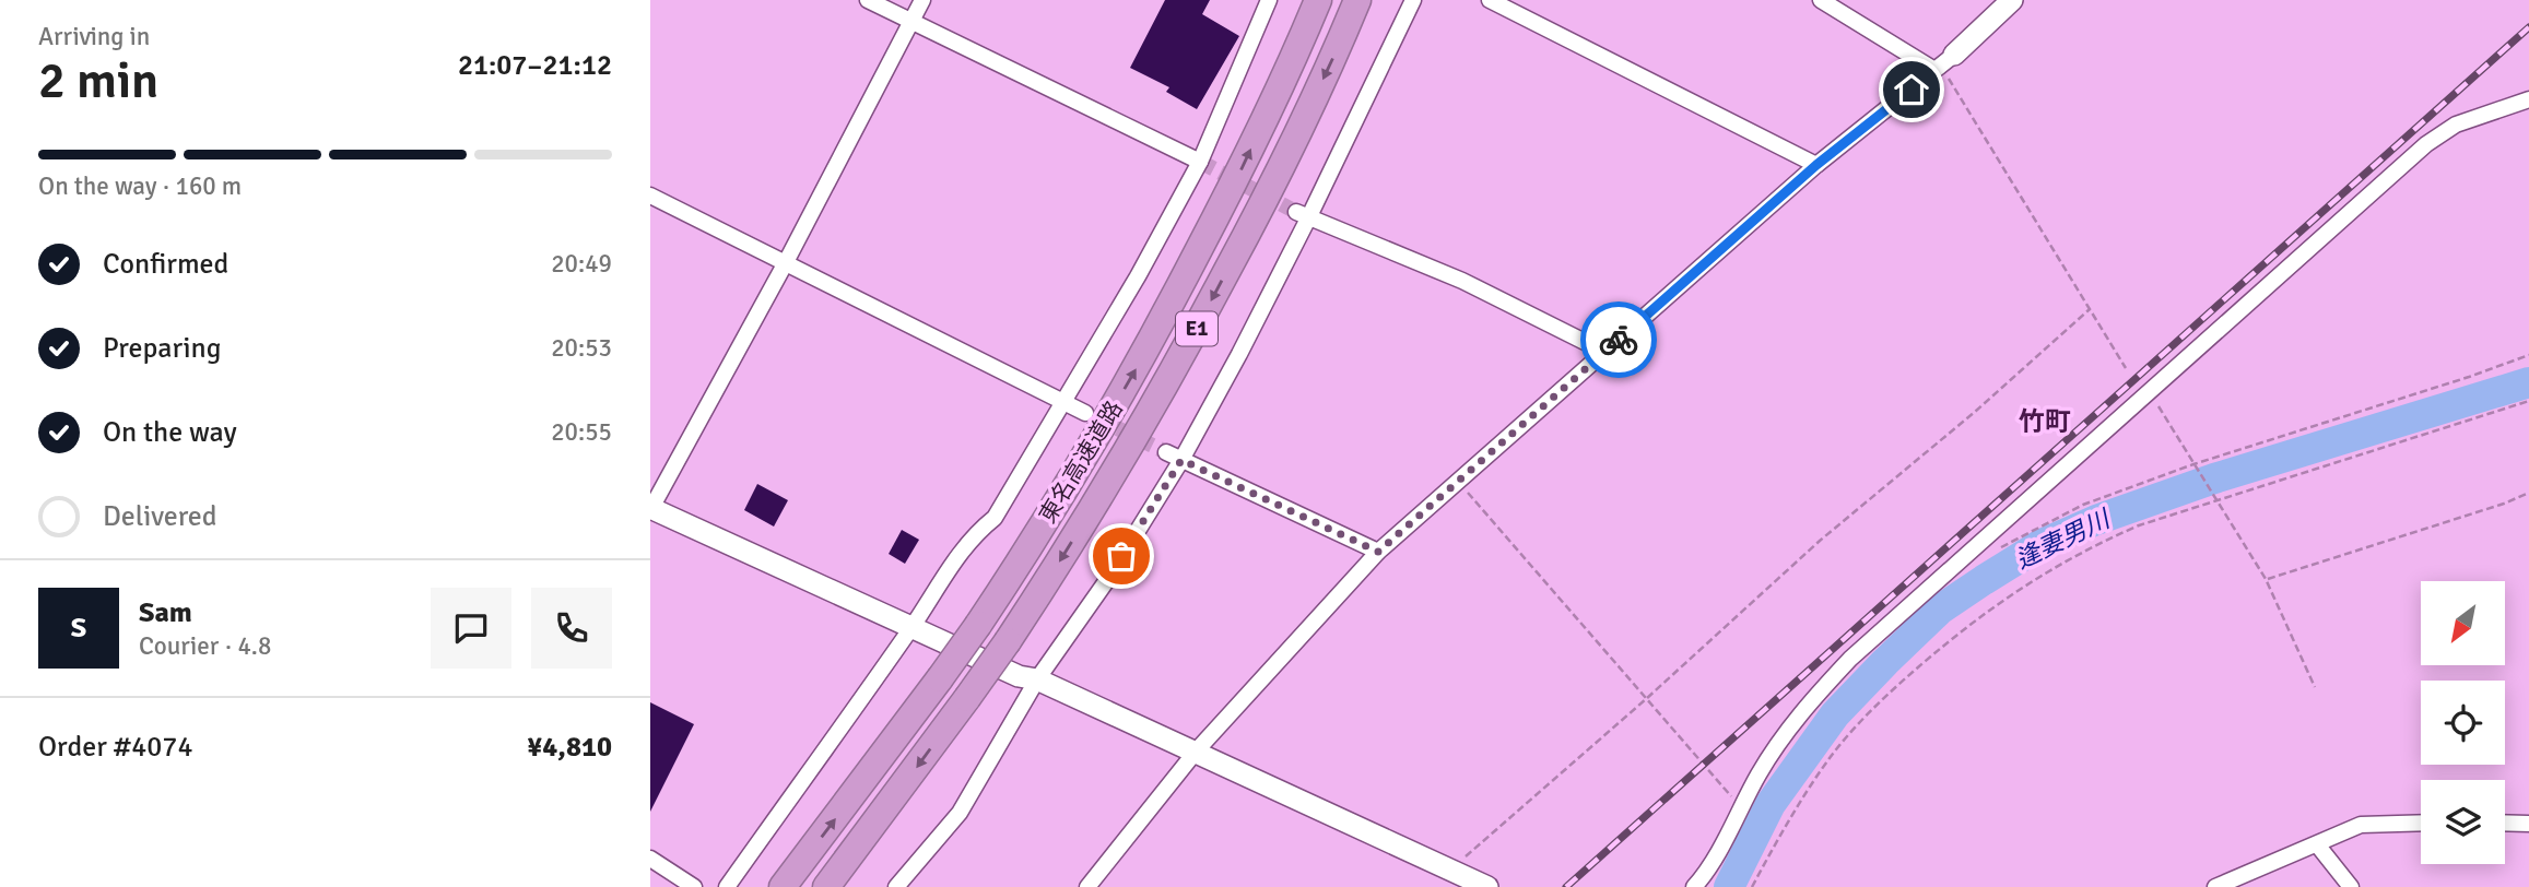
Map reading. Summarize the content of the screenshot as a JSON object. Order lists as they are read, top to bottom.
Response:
{
  "streets": {
    "highway": ["E1", "東名高速道路"]
  },
  "districts": ["竹町"],
  "water": ["逢妻男川"],
  "north": "bottom left",
  "page": {
    "heading": ["2 min", "Arriving in", "21:07–21:12"],
    "panel": [
      "Sam",
      "Courier · 4.8",
      "Order #4074",
      "¥4,810"
    ],
    "bar": "On the way · 160 m",
    "list": [
      ["Confirmed", "20:49"],
      ["Preparing", "20:53"],
      ["On the way", "20:55"],
      "Delivered"
    ],
    "round": "S"
  }
}
